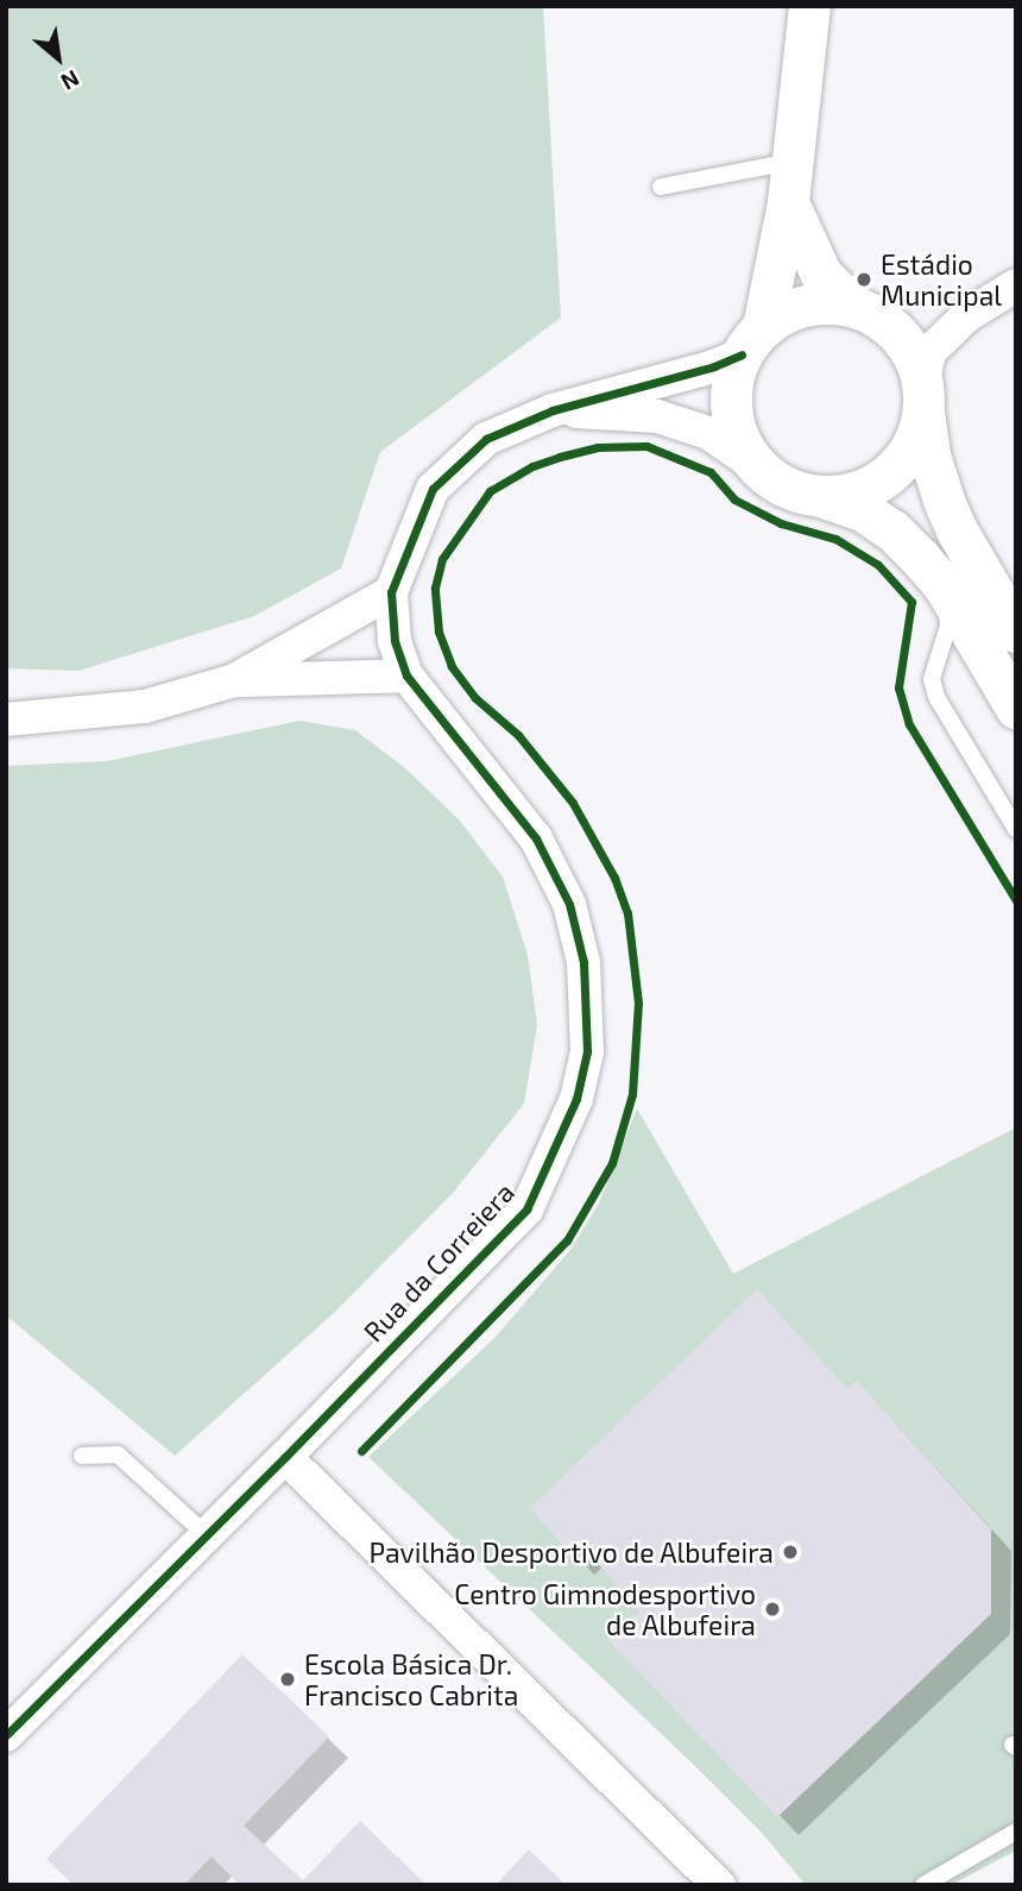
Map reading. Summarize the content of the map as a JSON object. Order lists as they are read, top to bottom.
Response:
{
  "streets": {
    "street": ["Rua da Correiera"]
  },
  "places": [
    "Estádio Municipal",
    "Pavilhão Desportivo de Albufeira",
    "Centro Gimnodesportivo de Albufeira",
    "Escola Básica Dr. Francisco Cabrita"
  ],
  "north": "bottom right"
}
